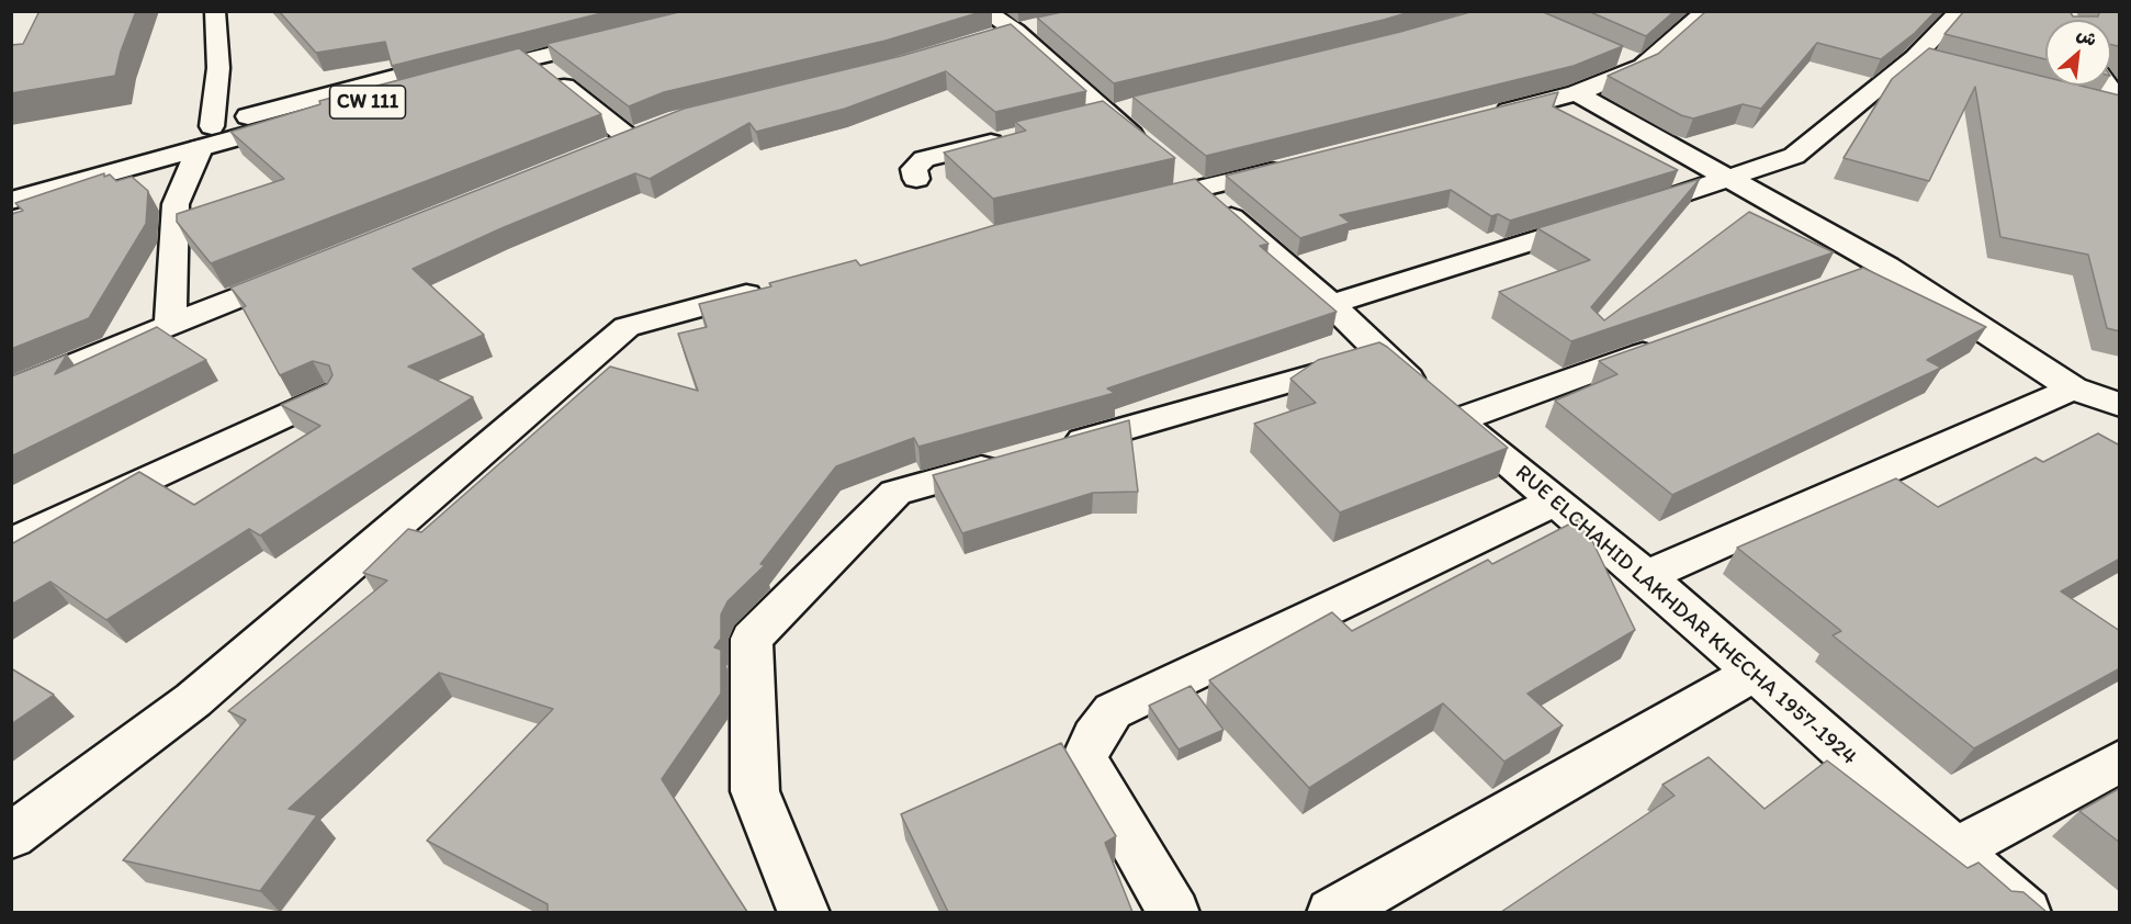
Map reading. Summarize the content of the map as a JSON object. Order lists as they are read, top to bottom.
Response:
{
  "streets": {
    "street": ["CW 111", "RUE ELCHAHID LAKHDAR KHECHA 1957-1924"]
  },
  "north": "top right"
}
